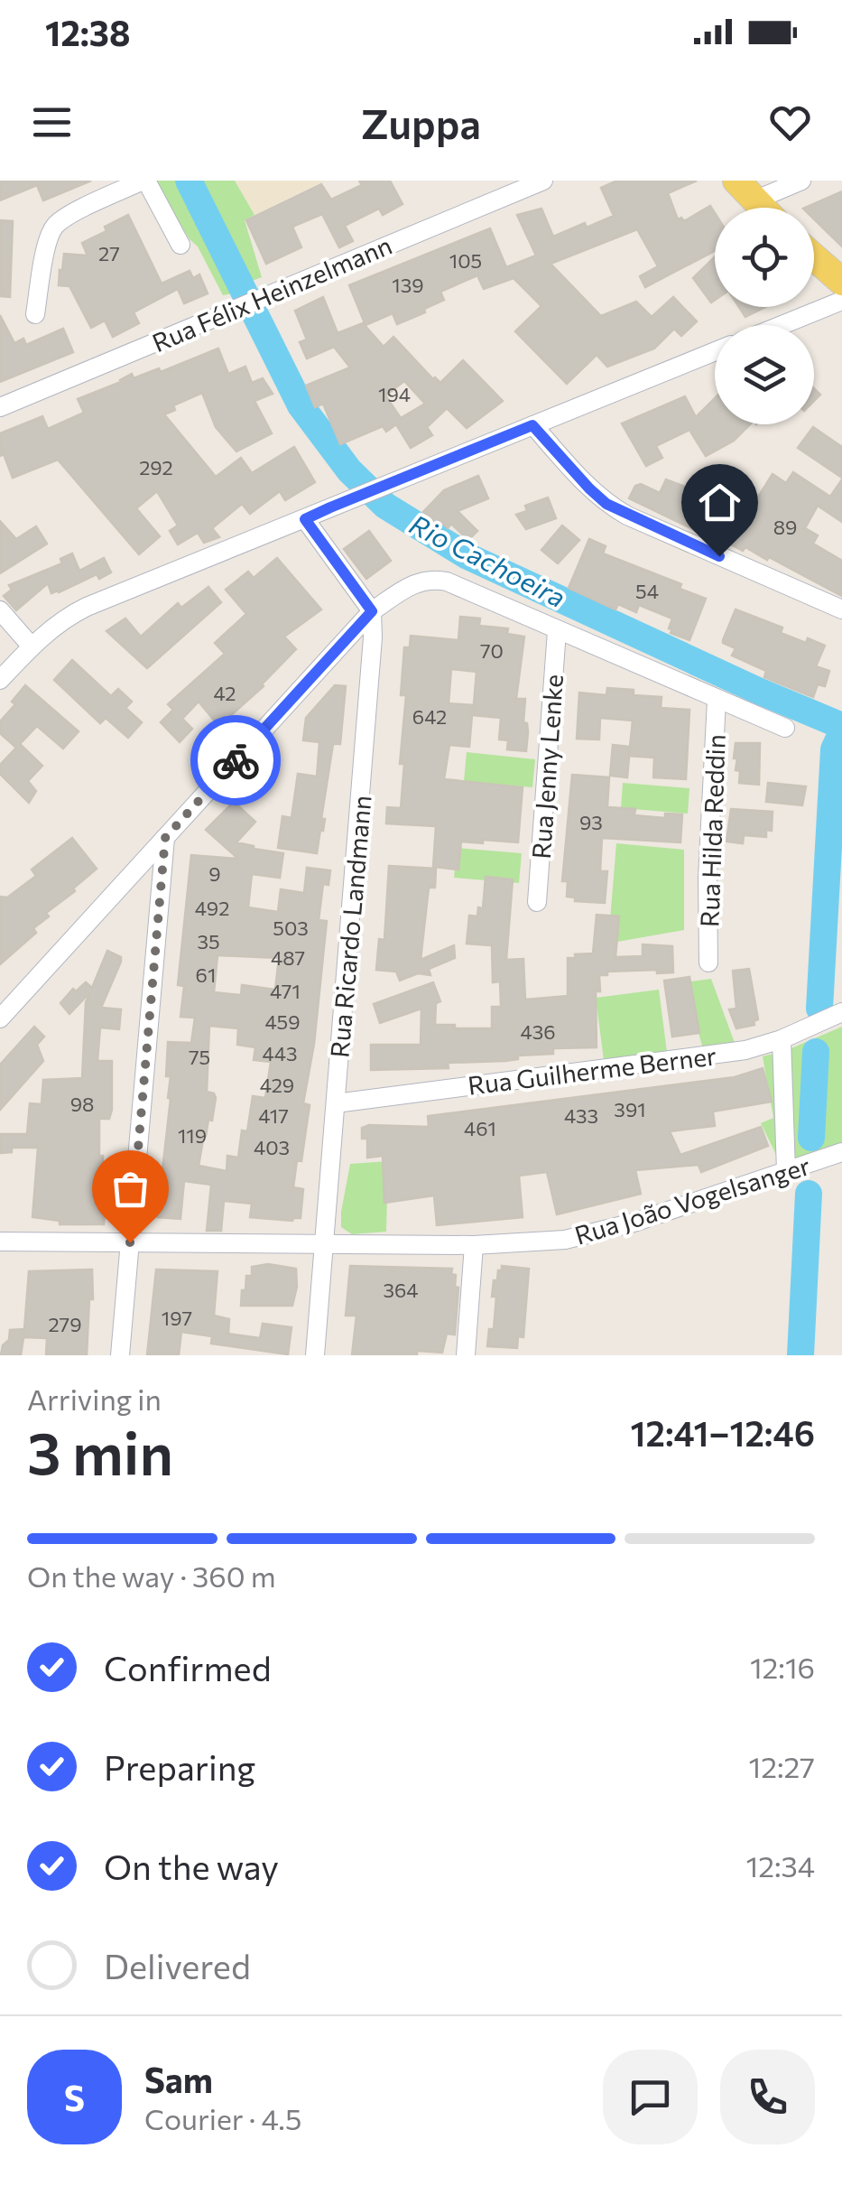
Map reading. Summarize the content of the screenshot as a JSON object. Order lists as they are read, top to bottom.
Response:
{
  "streets": {
    "street": [
      "Rua Félix Heinzelmann",
      "Rua Jenny Lenke",
      "Rua Hilda Reddin",
      "Rua Ricardo Landmann",
      "Rua Guilherme Berner",
      "Rua João Vogelsanger"
    ]
  },
  "crossings": [
    ["Rua Ricardo Landmann", "Rua Guilherme Berner"],
    ["Rua Ricardo Landmann", "Rua João Vogelsanger"]
  ],
  "water": ["Rio Cachoeira"],
  "house_numbers": [
    "27",
    "105",
    "139",
    "194",
    "292",
    "89",
    "54",
    "70",
    "42",
    "642",
    "93",
    "9",
    "492",
    "503",
    "35",
    "487",
    "61",
    "471",
    "459",
    "436",
    "443",
    "75",
    "429",
    "98",
    "391",
    "417",
    "433",
    "461",
    "119",
    "403",
    "364",
    "197",
    "279"
  ],
  "page": {
    "status": "12:38",
    "header": "Zuppa",
    "heading": ["3 min", "Arriving in", "12:41–12:46"],
    "panel": ["Sam", "Courier · 4.5"],
    "bar": "On the way · 360 m",
    "list": [
      ["Confirmed", "12:16"],
      ["Preparing", "12:27"],
      ["On the way", "12:34"],
      "Delivered"
    ],
    "round": "S"
  }
}
